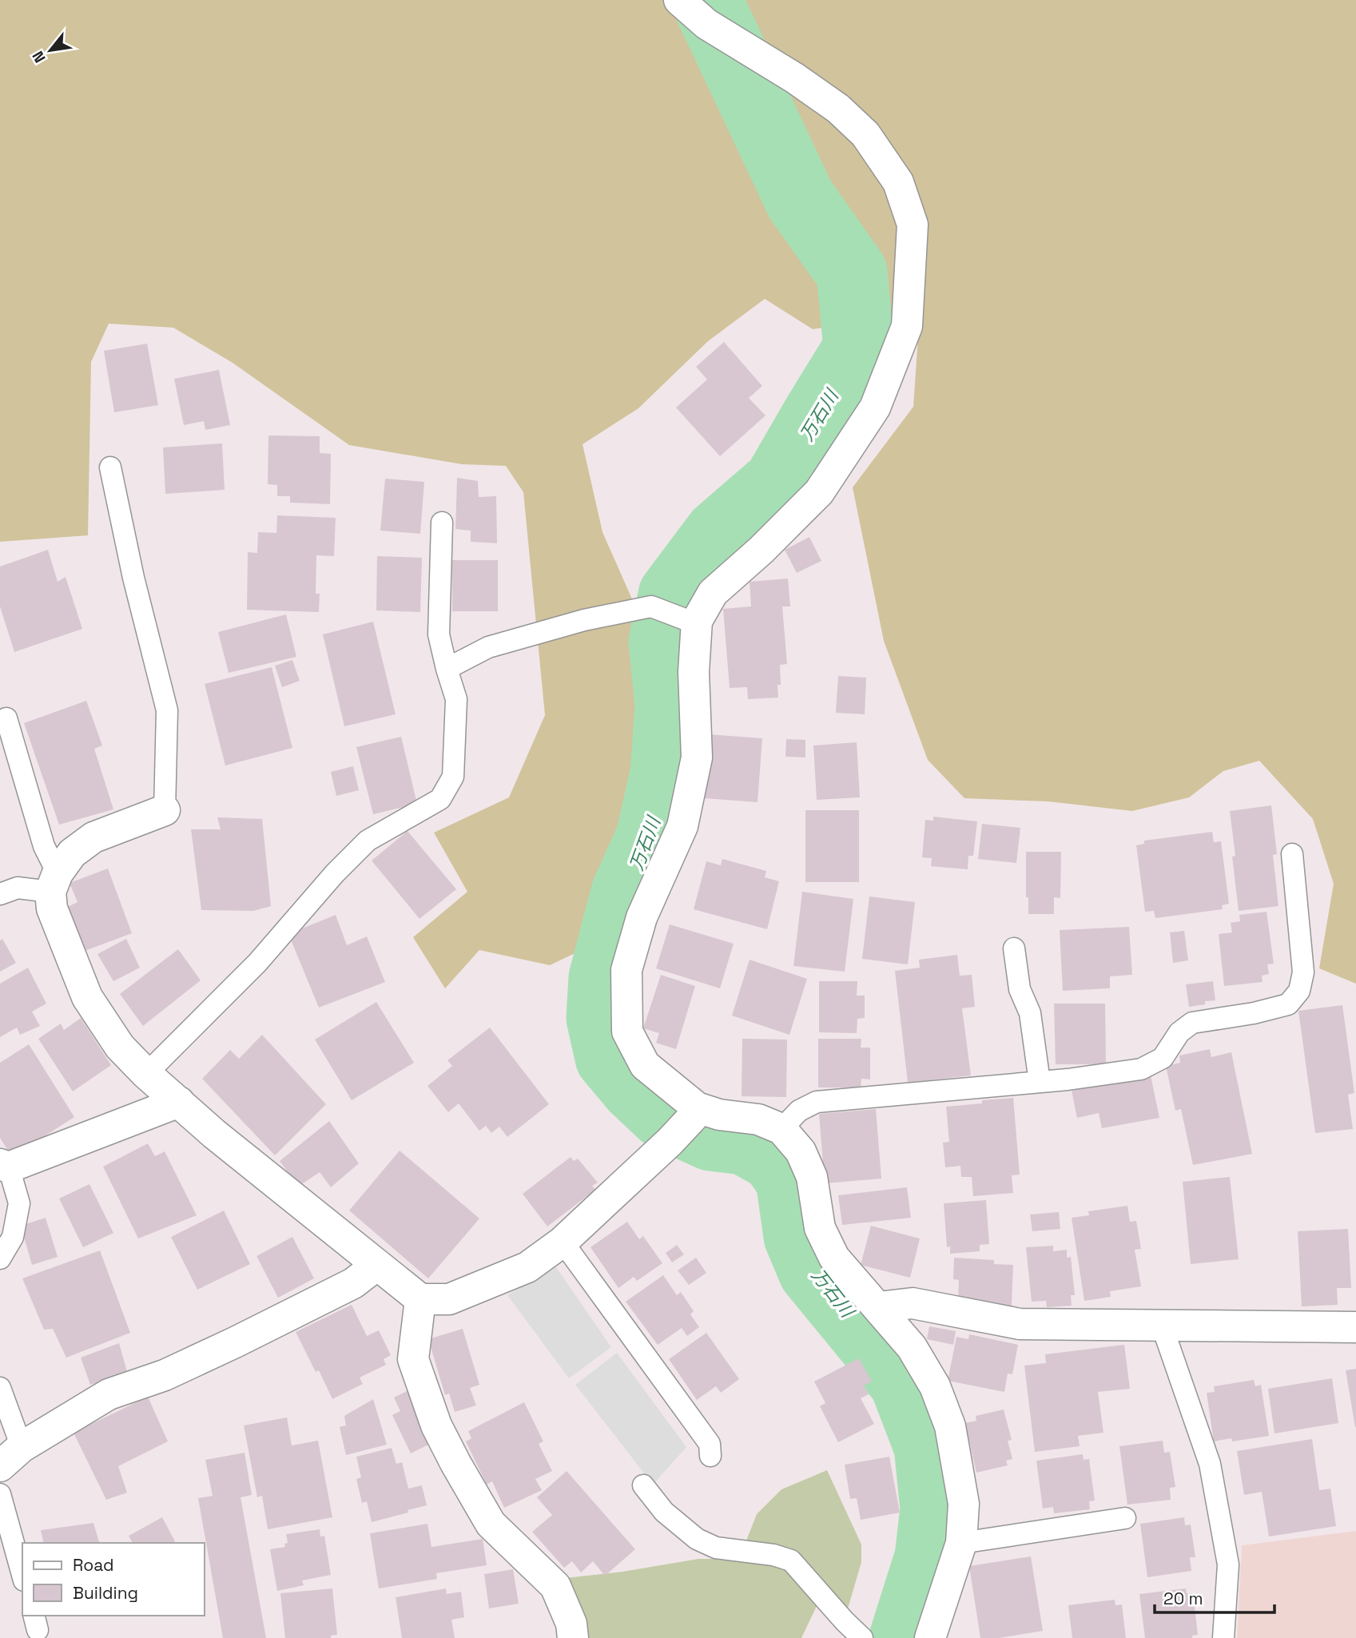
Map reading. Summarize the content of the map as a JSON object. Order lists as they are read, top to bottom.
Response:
{
  "water": ["万石川"],
  "legend": ["Road", "Building"],
  "scale_bar": "20 m",
  "north": "bottom left"
}
